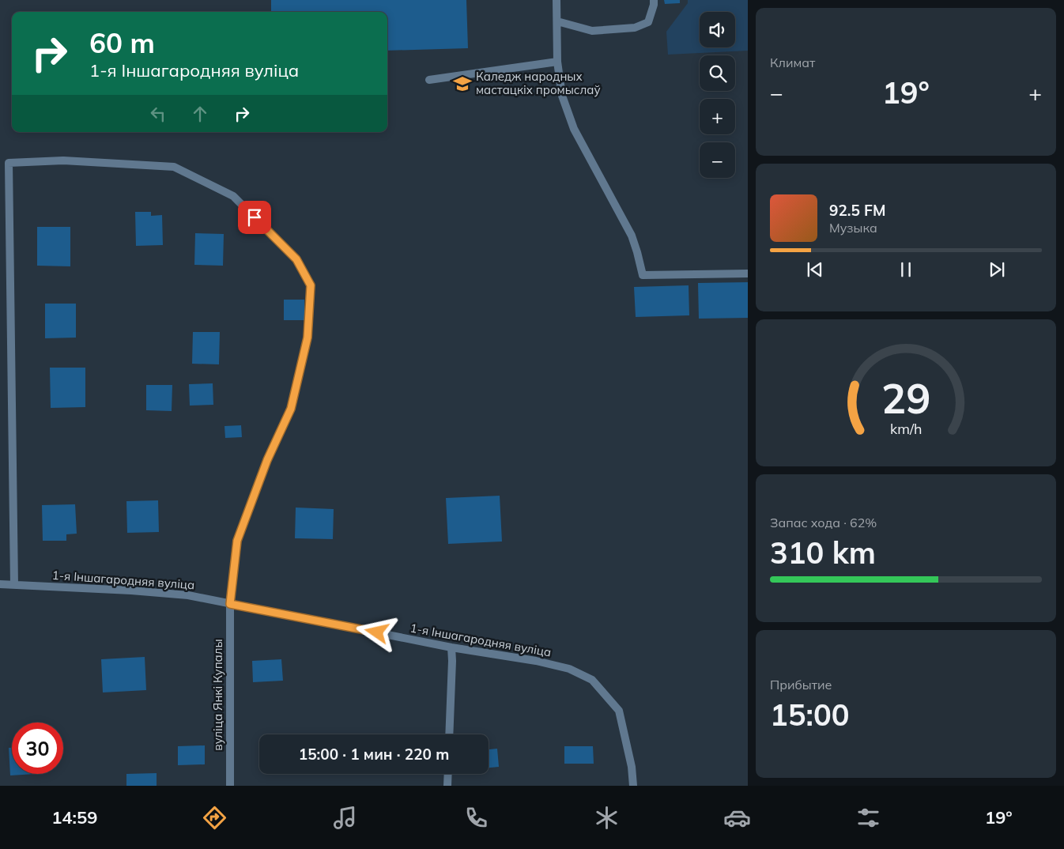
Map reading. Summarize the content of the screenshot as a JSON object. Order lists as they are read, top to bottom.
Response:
{
  "streets": {
    "street": ["1-я Іншагародняя вуліца", "вуліца Янкі Купалы"]
  },
  "crossings": [
    ["1-я Іншагародняя вуліца", "вуліца Янкі Купалы"]
  ],
  "places": {
    "school or university": ["Каледж народных мастацкіх промыслаў"]
  },
  "page": {
    "tile": [
      "Климат",
      ["Запас хода · 62%", "310 km"],
      ["Прибытие", "15:00"]
    ],
    "map_buttons": ["+", "−"],
    "turn": ["60 m", "1-я Іншагародняя вуліца"],
    "heat": ["−", "19°", "+"],
    "song": ["92.5 FM", "Музыка"],
    "limit": "30",
    "trip": "15:00 · 1 мин · 220 m",
    "tabs": ["14:59", "19°"],
    "gauge": ["29", "km/h"]
  }
}
